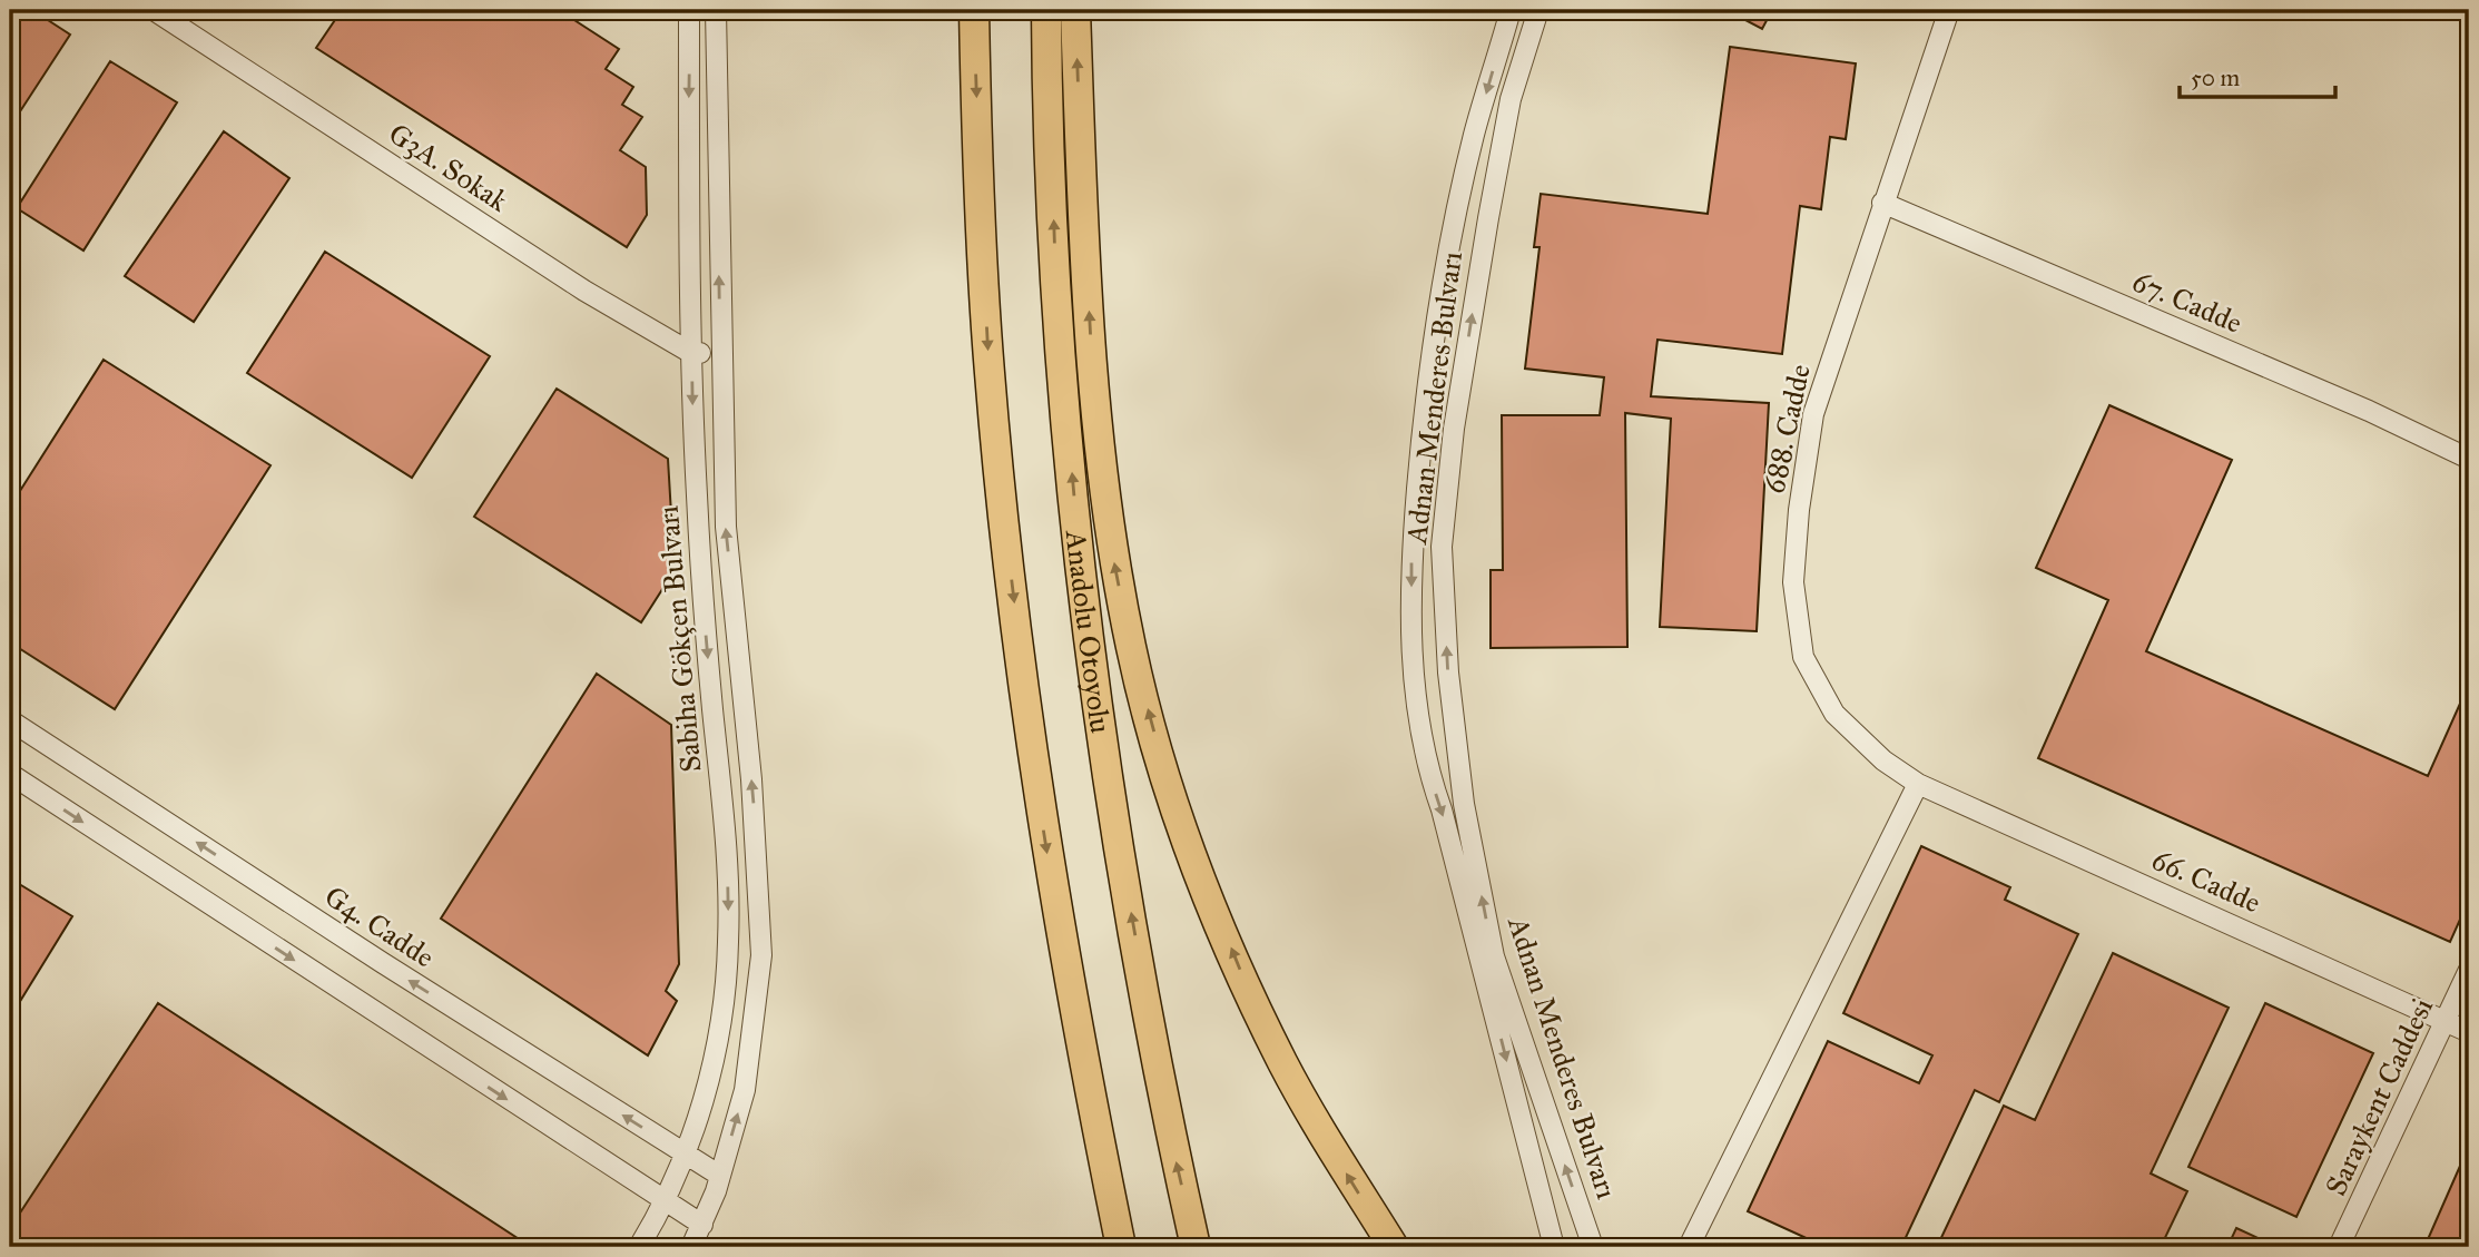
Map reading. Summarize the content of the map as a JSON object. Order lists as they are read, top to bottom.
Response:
{
  "streets": {
    "highway": ["Anadolu Otoyolu"],
    "street": [
      "G3A. Sokak",
      "67. Cadde",
      "Adnan Menderes Bulvarı",
      "688. Cadde",
      "Sabiha Gökçen Bulvarı",
      "66. Cadde",
      "G4. Cadde",
      "Saraykent Caddesi"
    ]
  },
  "crossings": [
    ["G3A. Sokak", "Sabiha Gökçen Bulvarı"],
    ["67. Cadde", "688. Cadde"],
    ["688. Cadde", "66. Cadde"],
    ["Sabiha Gökçen Bulvarı", "G4. Cadde"],
    ["66. Cadde", "Saraykent Caddesi"]
  ],
  "scale_bar": "50 m"
}
